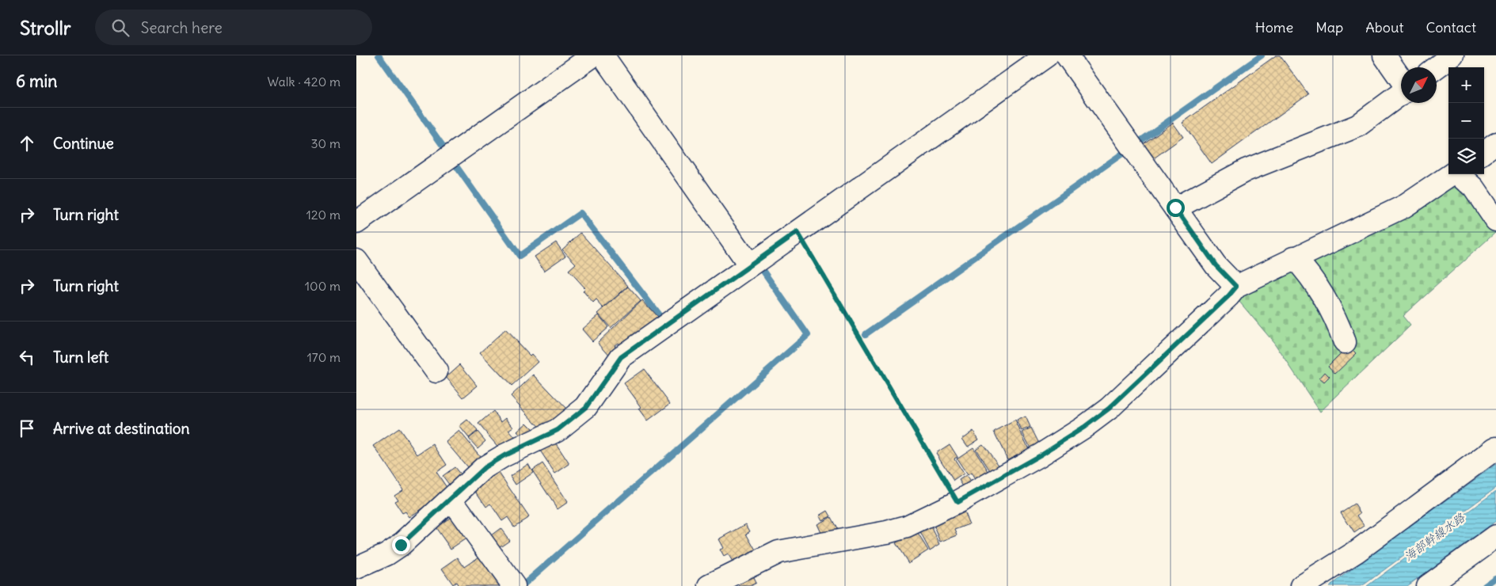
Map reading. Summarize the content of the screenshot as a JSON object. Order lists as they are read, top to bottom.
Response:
{
  "water": ["海部幹線水路"],
  "north": "top right",
  "page": {
    "header": "Strollr",
    "search": "Search here",
    "nav": [
      "Home",
      "Map",
      "About",
      "Contact"
    ],
    "heading": ["6 min", "Walk · 420 m"],
    "map_buttons": ["+", "−"],
    "list": [
      ["Continue", "30 m"],
      ["Turn right", "120 m"],
      ["Turn right", "100 m"],
      ["Turn left", "170 m"],
      "Arrive at destination"
    ]
  }
}
